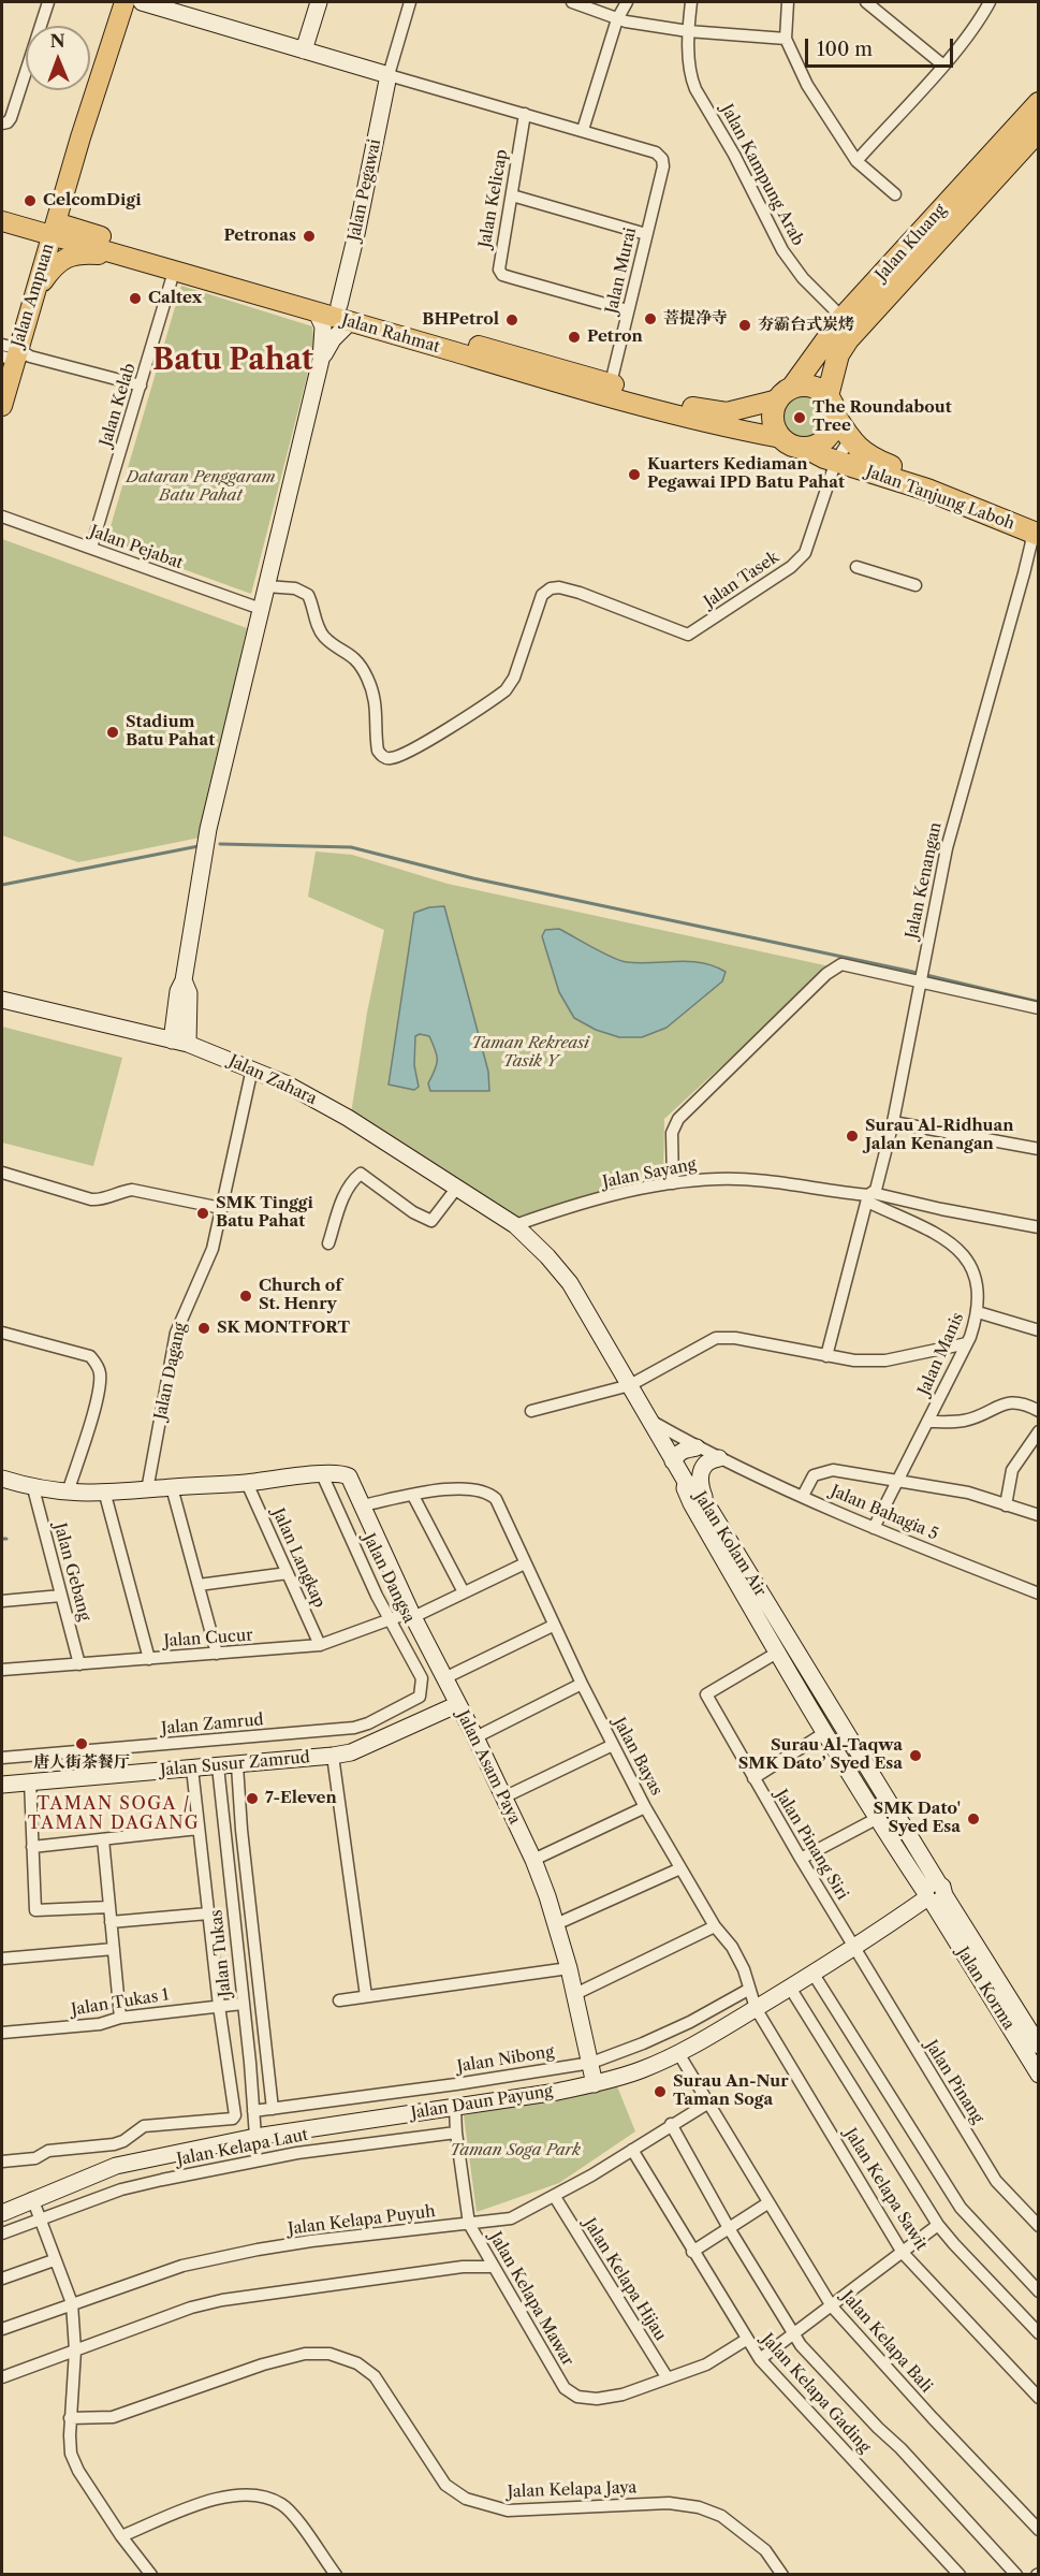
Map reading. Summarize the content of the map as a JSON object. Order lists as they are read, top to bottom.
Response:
{
  "streets": {
    "highway": ["Jalan Kluang", "Jalan Tanjung Laboh"],
    "main road": ["Jalan Ampuan", "Jalan Rahmat"],
    "street": [
      "Jalan Kampung Arab",
      "Jalan Pegawai",
      "Jalan Kelicap",
      "Jalan Murai",
      "Jalan Kelab",
      "Jalan Pejabat",
      "Jalan Tasek",
      "Jalan Kenangan",
      "Jalan Zahara",
      "Jalan Sayang",
      "Jalan Manis",
      "Jalan Dagang",
      "Jalan Bahagia 5",
      "Jalan Kolam Air",
      "Jalan Langkap",
      "Jalan Gebang",
      "Jalan Dangsa",
      "Jalan Cucur",
      "Jalan Zamrud",
      "Jalan Bayas",
      "Jalan Susur Zamrud",
      "Jalan Asam Paya",
      "Jalan Pinang Siri",
      "Jalan Tukas",
      "Jalan Korma",
      "Jalan Tukas 1",
      "Jalan Nibong",
      "Jalan Pinang",
      "Jalan Daun Payung",
      "Jalan Kelapa Laut",
      "Jalan Kelapa Sawit",
      "Jalan Kelapa Puyuh",
      "Jalan Kelapa Hijau",
      "Jalan Kelapa Mawar",
      "Jalan Kelapa Bali",
      "Jalan Kelapa Gading",
      "Jalan Kelapa Jaya"
    ]
  },
  "crossings": [
    ["Jalan Kampung Arab", "Jalan Kluang"],
    ["Jalan Pegawai", "Jalan Rahmat"],
    ["Jalan Kelicap", "Jalan Murai"],
    ["Jalan Kluang", "Jalan Rahmat"],
    ["Jalan Kluang", "Jalan Tanjung Laboh"],
    ["Jalan Murai", "Jalan Rahmat"],
    ["Jalan Ampuan", "Jalan Rahmat"],
    ["Jalan Rahmat", "Jalan Kelab"],
    ["Jalan Rahmat", "Jalan Tanjung Laboh"],
    ["Jalan Kelab", "Jalan Pejabat"],
    ["Jalan Tanjung Laboh", "Jalan Tasek"],
    ["Jalan Tanjung Laboh", "Jalan Kenangan"],
    ["Jalan Kenangan", "Jalan Sayang"],
    ["Jalan Kenangan", "Jalan Manis"],
    ["Jalan Zahara", "Jalan Sayang"],
    ["Jalan Zahara", "Jalan Dagang"],
    ["Jalan Zahara", "Jalan Bahagia 5"],
    ["Jalan Zahara", "Jalan Kolam Air"],
    ["Jalan Sayang", "Jalan Manis"],
    ["Jalan Manis", "Jalan Bahagia 5"],
    ["Jalan Kolam Air", "Jalan Pinang Siri"],
    ["Jalan Kolam Air", "Jalan Korma"],
    ["Jalan Kolam Air", "Jalan Daun Payung"],
    ["Jalan Langkap", "Jalan Cucur"],
    ["Jalan Gebang", "Jalan Cucur"],
    ["Jalan Dangsa", "Jalan Cucur"],
    ["Jalan Dangsa", "Jalan Zamrud"],
    ["Jalan Dangsa", "Jalan Asam Paya"],
    ["Jalan Cucur", "Jalan Bayas"],
    ["Jalan Cucur", "Jalan Asam Paya"],
    ["Jalan Bayas", "Jalan Nibong"],
    ["Jalan Bayas", "Jalan Daun Payung"],
    ["Jalan Bayas", "Jalan Kelapa Sawit"],
    ["Jalan Susur Zamrud", "Jalan Asam Paya"],
    ["Jalan Susur Zamrud", "Jalan Tukas"],
    ["Jalan Asam Paya", "Jalan Nibong"],
    ["Jalan Asam Paya", "Jalan Daun Payung"],
    ["Jalan Pinang Siri", "Jalan Pinang"],
    ["Jalan Pinang Siri", "Jalan Daun Payung"],
    ["Jalan Tukas", "Jalan Tukas 1"],
    ["Jalan Tukas", "Jalan Nibong"],
    ["Jalan Tukas", "Jalan Daun Payung"],
    ["Jalan Korma", "Jalan Daun Payung"],
    ["Jalan Pinang", "Jalan Daun Payung"],
    ["Jalan Daun Payung", "Jalan Kelapa Sawit"],
    ["Jalan Daun Payung", "Jalan Kelapa Mawar"],
    ["Jalan Daun Payung", "Jalan Kelapa Bali"],
    ["Jalan Kelapa Laut", "Jalan Kelapa Mawar"],
    ["Jalan Kelapa Puyuh", "Jalan Kelapa Hijau"],
    ["Jalan Kelapa Puyuh", "Jalan Kelapa Mawar"],
    ["Jalan Kelapa Puyuh", "Jalan Kelapa Bali"],
    ["Jalan Kelapa Puyuh", "Jalan Kelapa Gading"],
    ["Jalan Kelapa Hijau", "Jalan Kelapa Mawar"],
    ["Jalan Kelapa Mawar", "Jalan Kelapa Gading"]
  ],
  "districts": ["Batu Pahat", "TAMAN SOGA / TAMAN DAGANG"],
  "parks": ["Dataran Penggaram Batu Pahat", "Taman Rekreasi Tasik Y", "Taman Soga Park"],
  "places": [
    "CelcomDigi",
    "Petronas",
    "Caltex",
    "菩提净寺",
    "BHPetrol",
    "夯霸台式炭烤",
    "Petron",
    "The Roundabout Tree",
    "Kuarters Kediaman Pegawai IPD Batu Pahat",
    "Stadium Batu Pahat",
    "Surau Al-Ridhuan Jalan Kenangan",
    "SMK Tinggi Batu Pahat",
    "Church of St. Henry",
    "SK MONTFORT",
    "唐人街茶餐厅",
    "Surau Al-Taqwa SMK Dato’ Syed Esa",
    "7-Eleven",
    "SMK Dato' Syed Esa",
    "Surau An-Nur Taman Soga"
  ],
  "scale_bar": "100 m",
  "north": "top"
}
